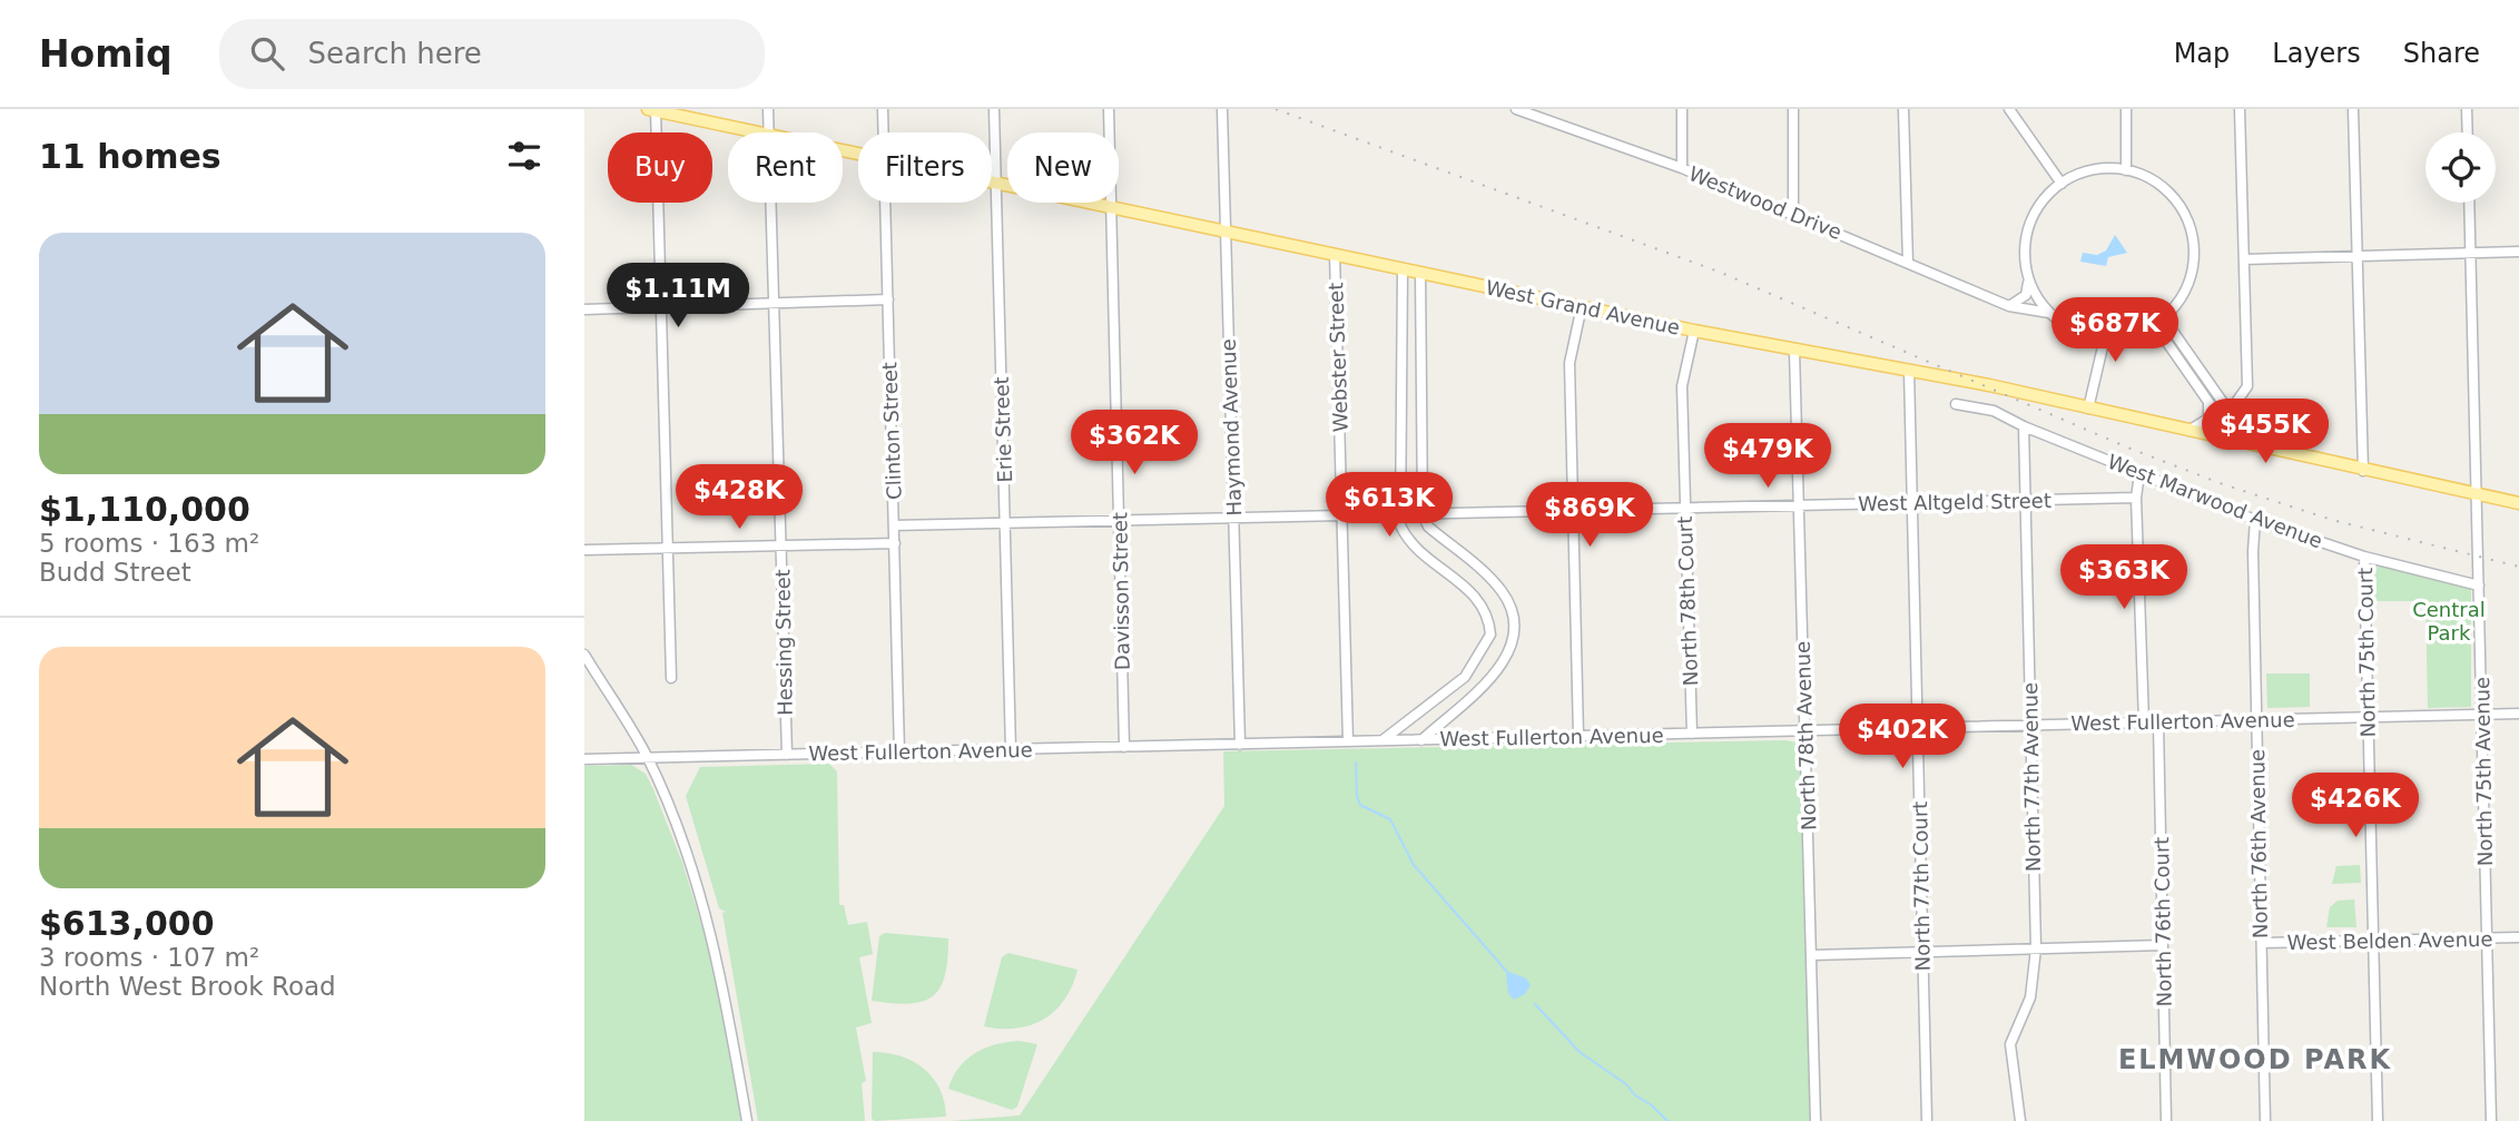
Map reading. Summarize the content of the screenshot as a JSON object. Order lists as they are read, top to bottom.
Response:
{
  "streets": {
    "main road": ["West Grand Avenue"],
    "street": [
      "Westwood Drive",
      "Webster Street",
      "Haymond Avenue",
      "Erie Street",
      "Clinton Street",
      "West Marwood Avenue",
      "West Altgeld Street",
      "Davisson Street",
      "North 78th Court",
      "Hessing Street",
      "North 75th Court",
      "West Fullerton Avenue",
      "North 78th Avenue",
      "North 75th Avenue",
      "North 77th Avenue",
      "North 76th Avenue",
      "North 77th Court",
      "North 76th Court",
      "West Belden Avenue"
    ]
  },
  "crossings": [
    ["West Grand Avenue", "Webster Street"],
    ["West Grand Avenue", "Haymond Avenue"],
    ["West Grand Avenue", "Erie Street"],
    ["West Grand Avenue", "Davisson Street"],
    ["West Grand Avenue", "North 78th Court"],
    ["West Grand Avenue", "North 78th Avenue"],
    ["West Grand Avenue", "North 75th Avenue"],
    ["West Grand Avenue", "North 77th Court"],
    ["Webster Street", "West Fullerton Avenue"],
    ["Haymond Avenue", "West Fullerton Avenue"],
    ["Erie Street", "West Fullerton Avenue"],
    ["Clinton Street", "West Fullerton Avenue"],
    ["West Marwood Avenue", "North 75th Court"],
    ["West Marwood Avenue", "North 75th Avenue"],
    ["West Marwood Avenue", "North 77th Avenue"],
    ["West Marwood Avenue", "North 76th Avenue"],
    ["West Altgeld Street", "North 78th Court"],
    ["West Altgeld Street", "North 78th Avenue"],
    ["West Altgeld Street", "North 77th Avenue"],
    ["West Altgeld Street", "North 77th Court"],
    ["Davisson Street", "West Fullerton Avenue"],
    ["North 78th Court", "West Fullerton Avenue"],
    ["Hessing Street", "West Fullerton Avenue"],
    ["North 75th Court", "West Fullerton Avenue"],
    ["North 75th Court", "West Belden Avenue"],
    ["West Fullerton Avenue", "North 78th Avenue"],
    ["West Fullerton Avenue", "North 75th Avenue"],
    ["West Fullerton Avenue", "North 77th Avenue"],
    ["West Fullerton Avenue", "North 76th Avenue"],
    ["West Fullerton Avenue", "North 77th Court"],
    ["West Fullerton Avenue", "North 76th Court"],
    ["North 75th Avenue", "West Belden Avenue"],
    ["North 76th Avenue", "West Belden Avenue"]
  ],
  "districts": ["ELMWOOD PARK"],
  "parks": ["Central Park"],
  "page": {
    "header": "Homiq",
    "search": "Search here",
    "nav": ["Map", "Layers", "Share"],
    "heading": "11 homes",
    "chip": [
      "Buy",
      "Rent",
      "Filters",
      "New"
    ],
    "list": [
      {
        "name": "$1,110,000",
        "note": "5 rooms · 163 m² · Budd Street"
      },
      {
        "name": "$613,000",
        "note": "3 rooms · 107 m² · North West Brook Road"
      }
    ],
    "price": [
      "$1.11M",
      "$687K",
      "$455K",
      "$362K",
      "$479K",
      "$428K",
      "$613K",
      "$869K",
      "$363K",
      "$402K",
      "$426K"
    ]
  }
}
